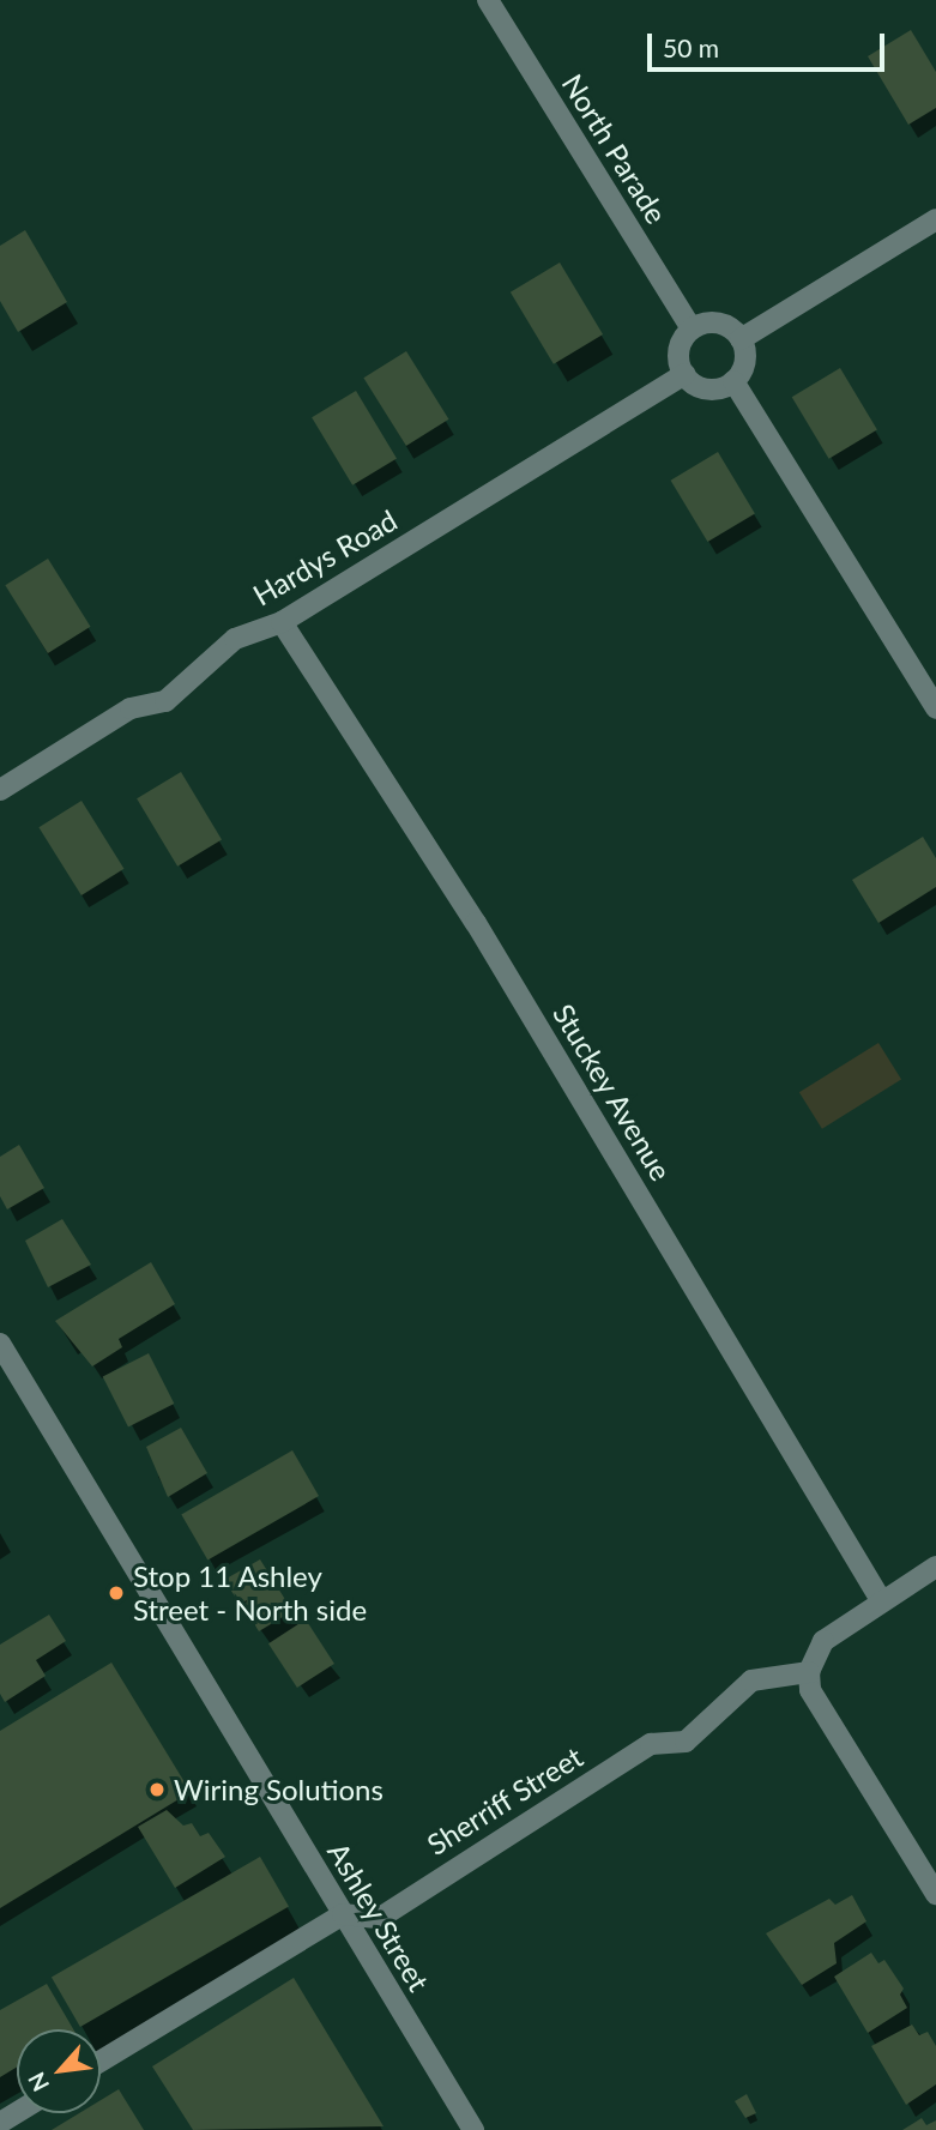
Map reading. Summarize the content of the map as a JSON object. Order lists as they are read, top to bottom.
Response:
{
  "streets": {
    "street": [
      "North Parade",
      "Hardys Road",
      "Stuckey Avenue",
      "Sherriff Street",
      "Ashley Street"
    ]
  },
  "crossings": [
    ["North Parade", "Hardys Road"],
    ["Hardys Road", "Stuckey Avenue"],
    ["Sherriff Street", "Ashley Street"]
  ],
  "places": ["Stop 11 Ashley Street - North side", "Wiring Solutions"],
  "scale_bar": "50 m",
  "north": "bottom left"
}
